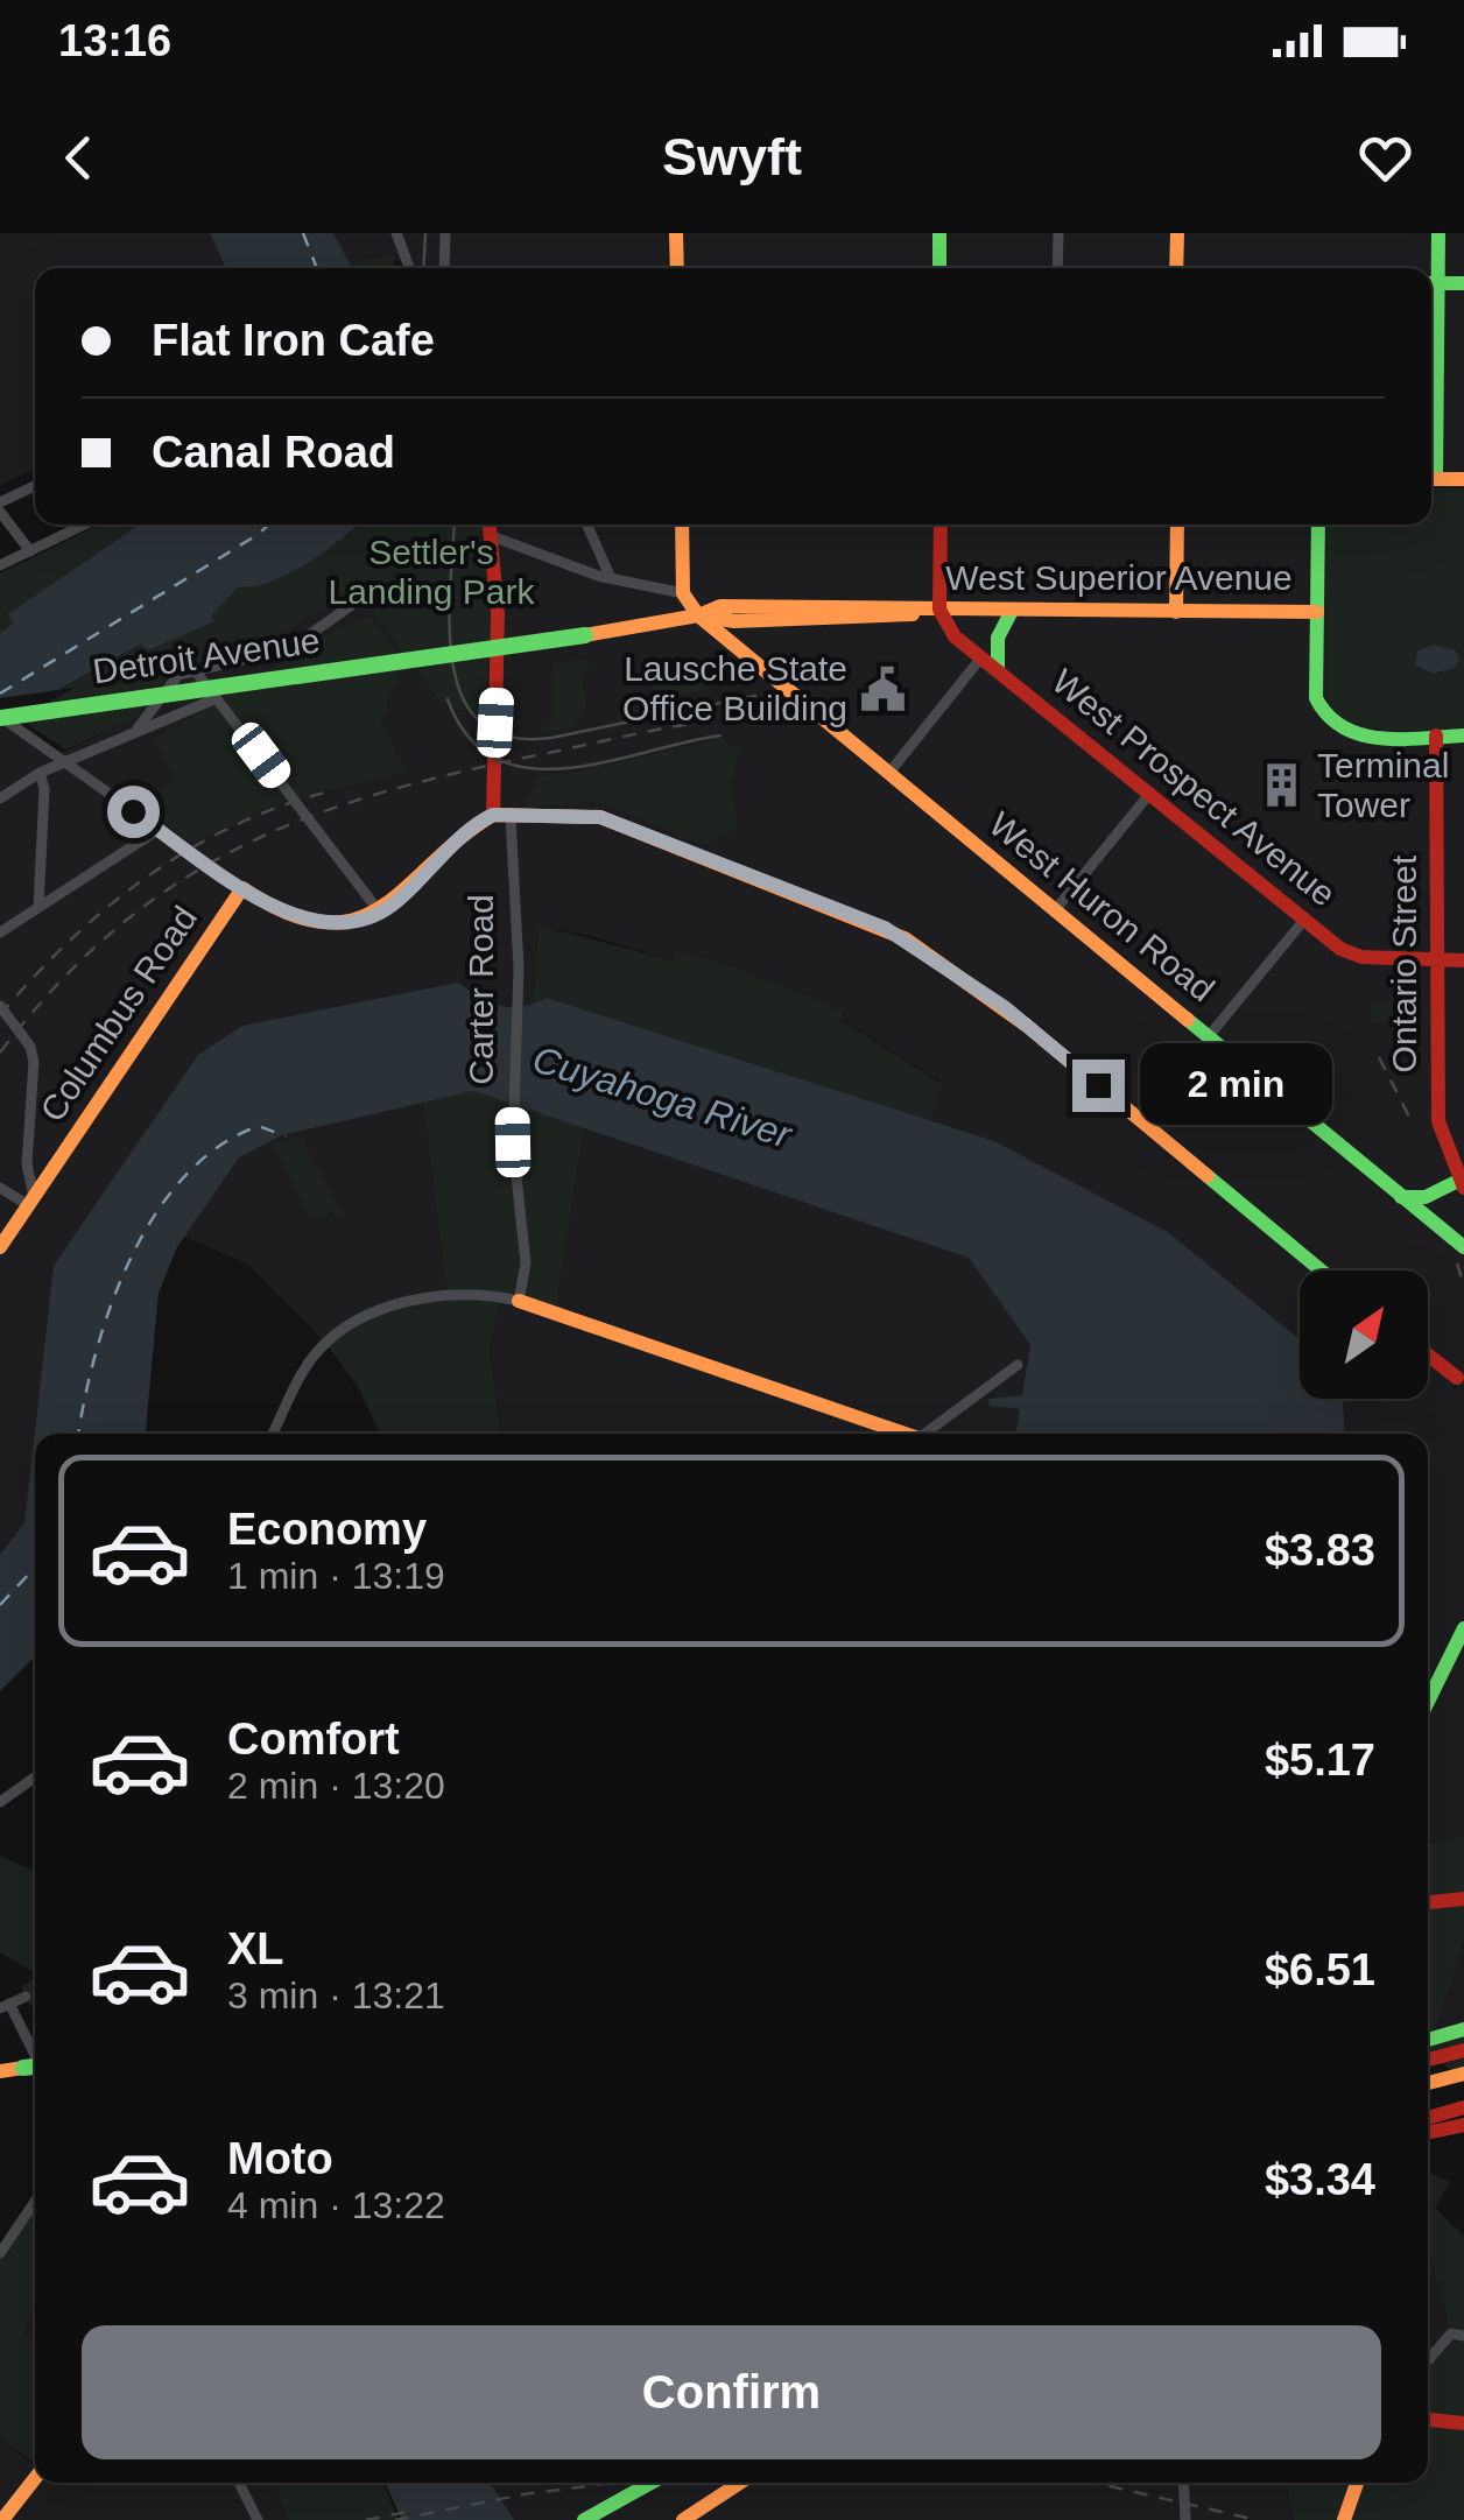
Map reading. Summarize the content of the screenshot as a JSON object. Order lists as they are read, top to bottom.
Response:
{
  "streets": {
    "main road": [
      "West Superior Avenue",
      "Detroit Avenue",
      "West Prospect Avenue",
      "West Huron Road",
      "Ontario Street",
      "Columbus Road"
    ],
    "street": ["Carter Road"]
  },
  "crossings": [
    ["West Superior Avenue", "Detroit Avenue"],
    ["West Superior Avenue", "West Prospect Avenue"],
    ["West Superior Avenue", "West Huron Road"],
    ["Detroit Avenue", "West Huron Road"],
    ["West Prospect Avenue", "Ontario Street"]
  ],
  "water": ["Cuyahoga River"],
  "parks": ["Settler's Landing Park"],
  "places": {
    "public building": ["Lausche State Office Building"],
    "building": ["Terminal Tower"]
  },
  "north": "top right",
  "page": {
    "status": "13:16",
    "header": "Swyft",
    "banner": ["Flat Iron Cafe", "Canal Road"],
    "bubble": "2 min",
    "list": [
      {
        "name": "Economy",
        "note": "1 min · 13:19",
        "value": "$3.83"
      },
      {
        "name": "Comfort",
        "note": "2 min · 13:20",
        "value": "$5.17"
      },
      {
        "name": "XL",
        "note": "3 min · 13:21",
        "value": "$6.51"
      },
      {
        "name": "Moto",
        "note": "4 min · 13:22",
        "value": "$3.34"
      }
    ],
    "buttons": "Confirm"
  }
}
